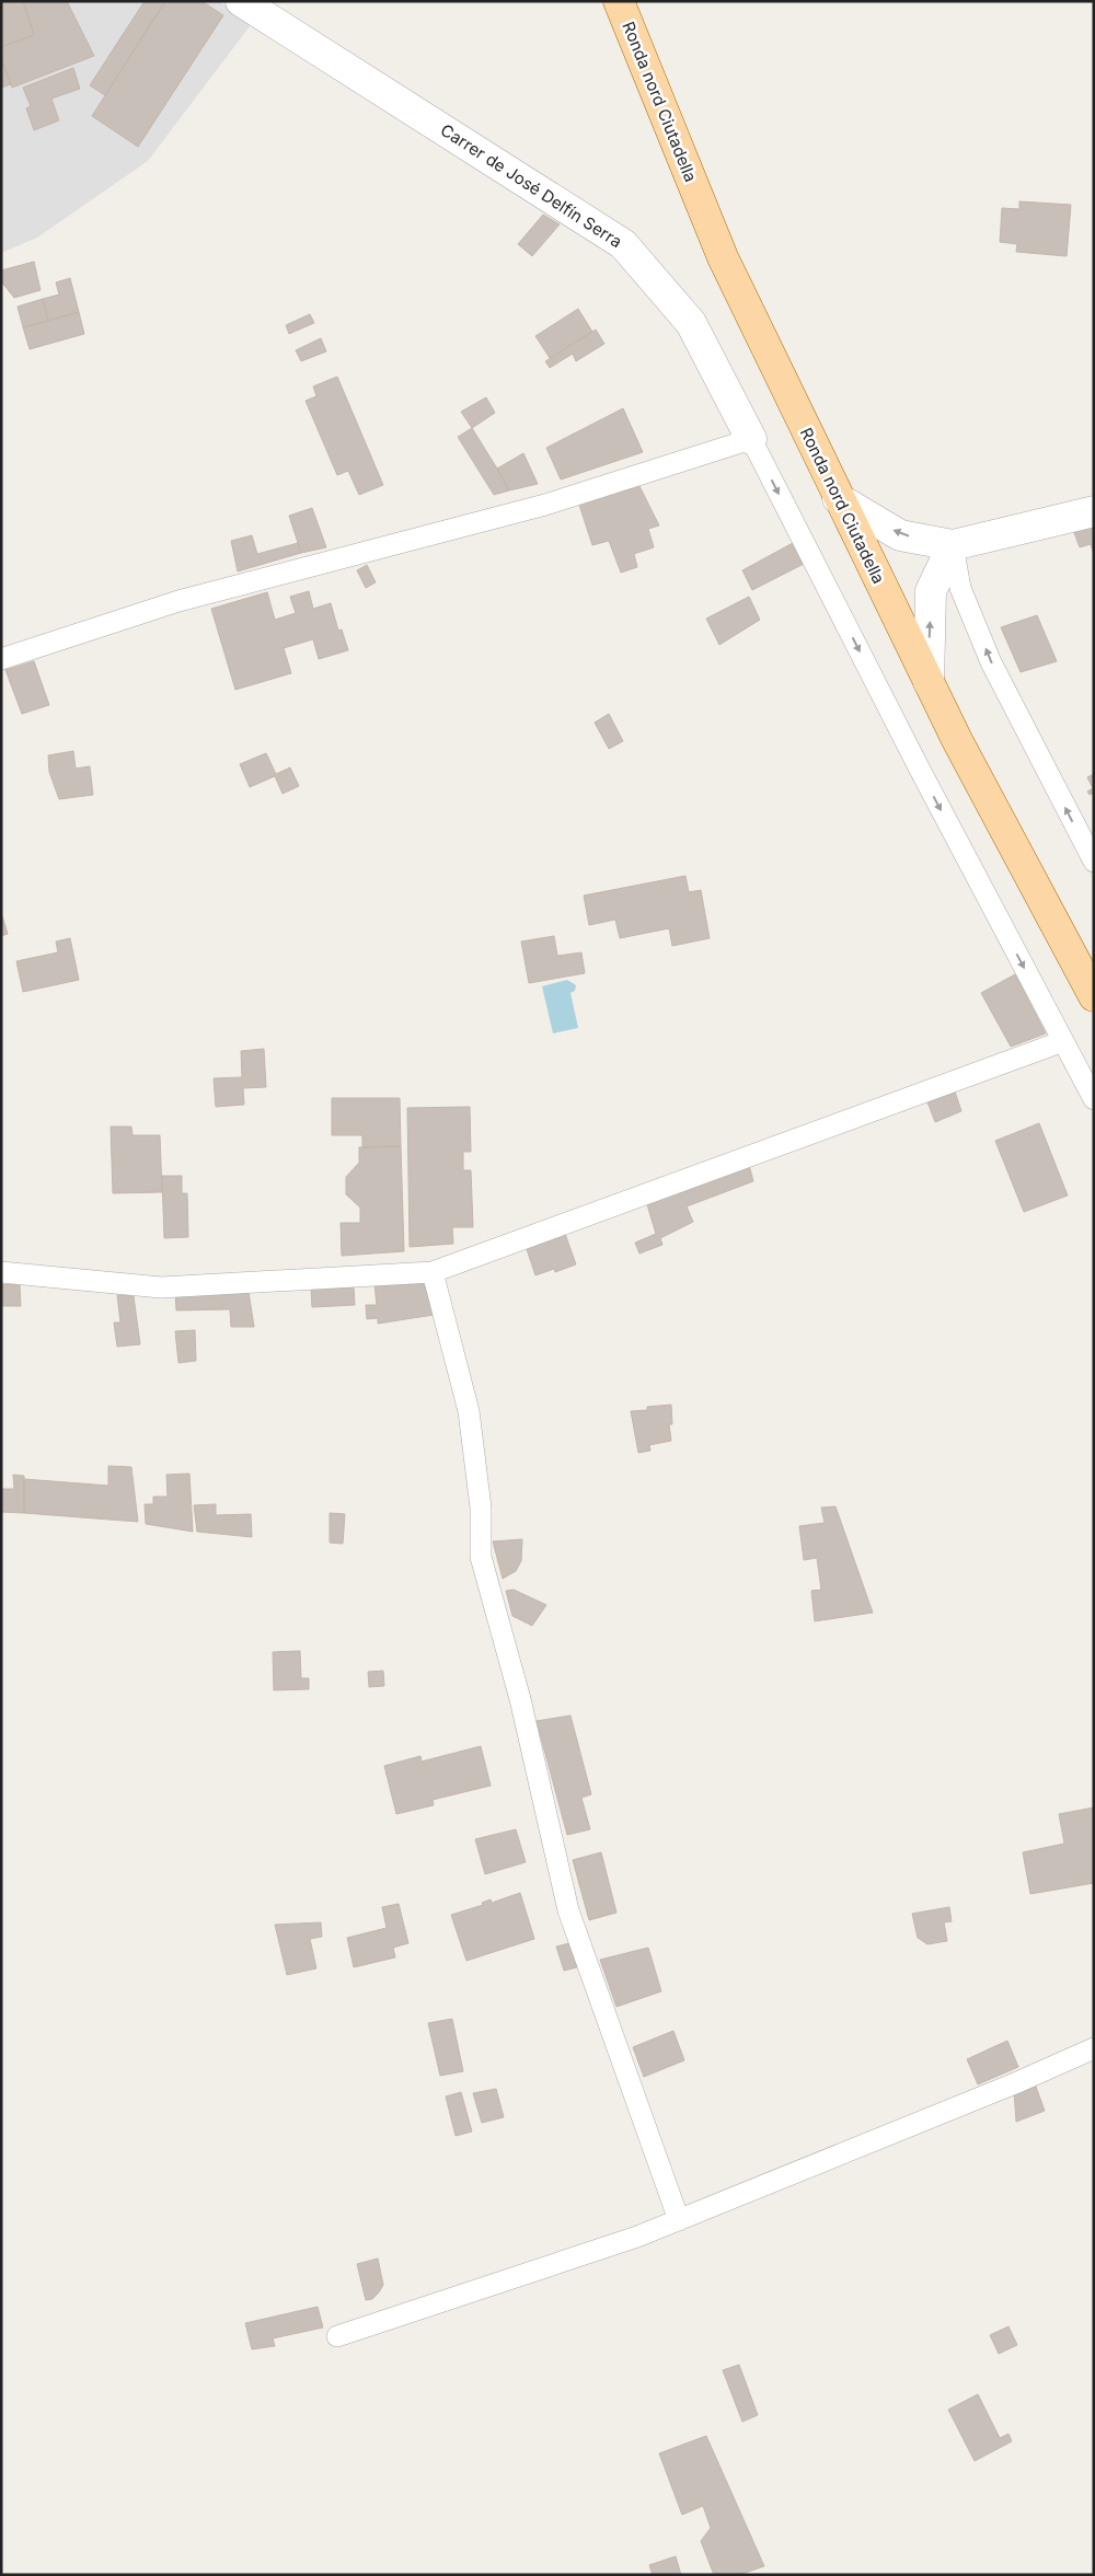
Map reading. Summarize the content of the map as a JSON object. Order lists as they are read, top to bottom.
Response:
{
  "streets": {
    "main road": ["Ronda nord Ciutadella"],
    "street": ["Carrer de José Delfín Serra"]
  }
}
